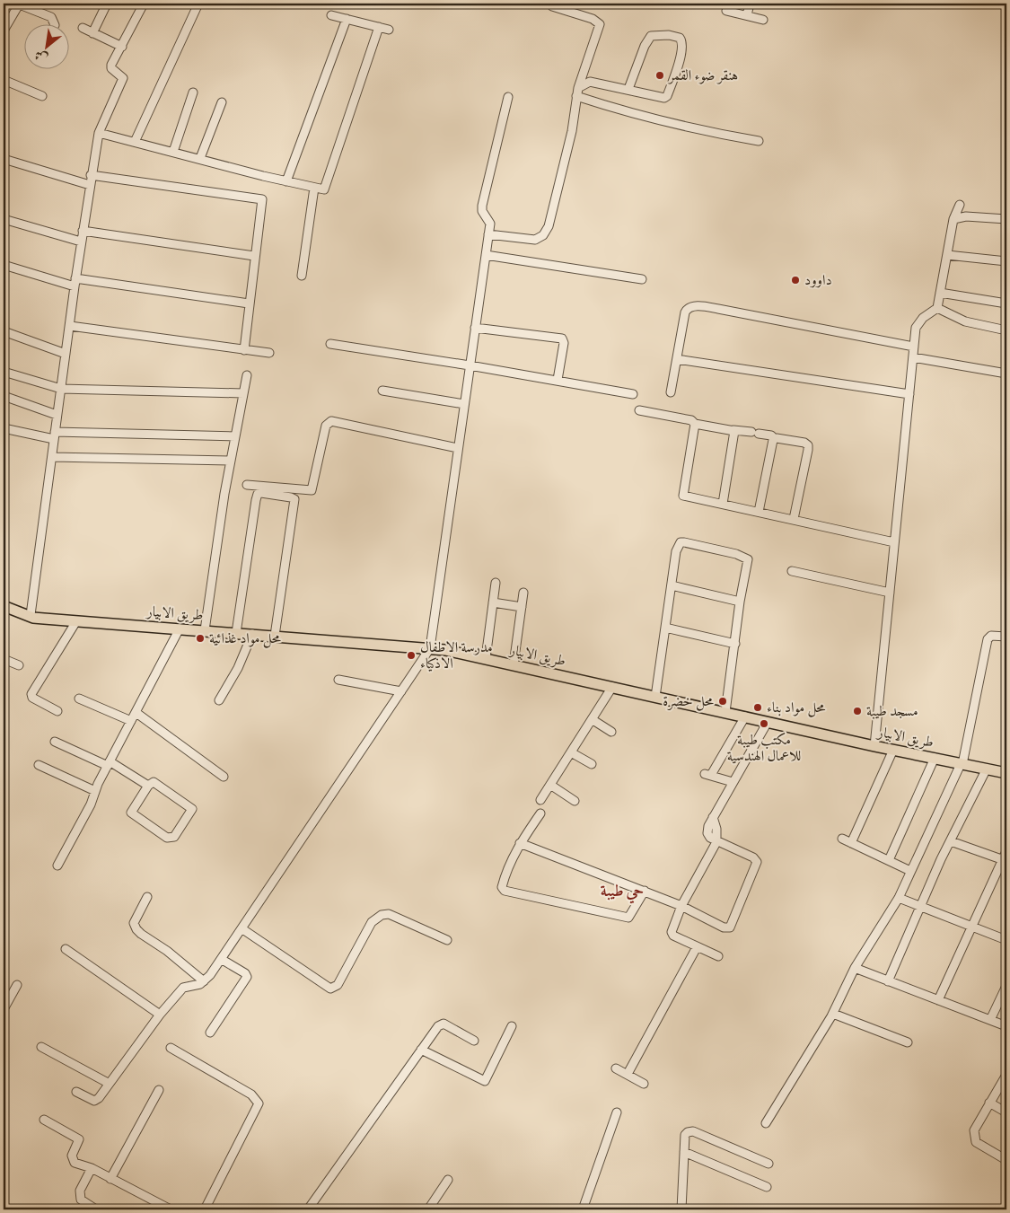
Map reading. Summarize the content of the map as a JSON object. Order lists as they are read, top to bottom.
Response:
{
  "streets": {
    "main road": ["طريق الابيار"]
  },
  "districts": ["حي طيبة"],
  "places": [
    "هنقر ضوء القمر",
    "داوود",
    "محل مواد غذائية",
    "مدرسة الاطفال الاذكياء",
    "محل خضرة",
    "محل مواد بناء",
    "مسجد طيبة",
    "مكتب طيبة للاعمال الهندسية"
  ],
  "north": "bottom left"
}
